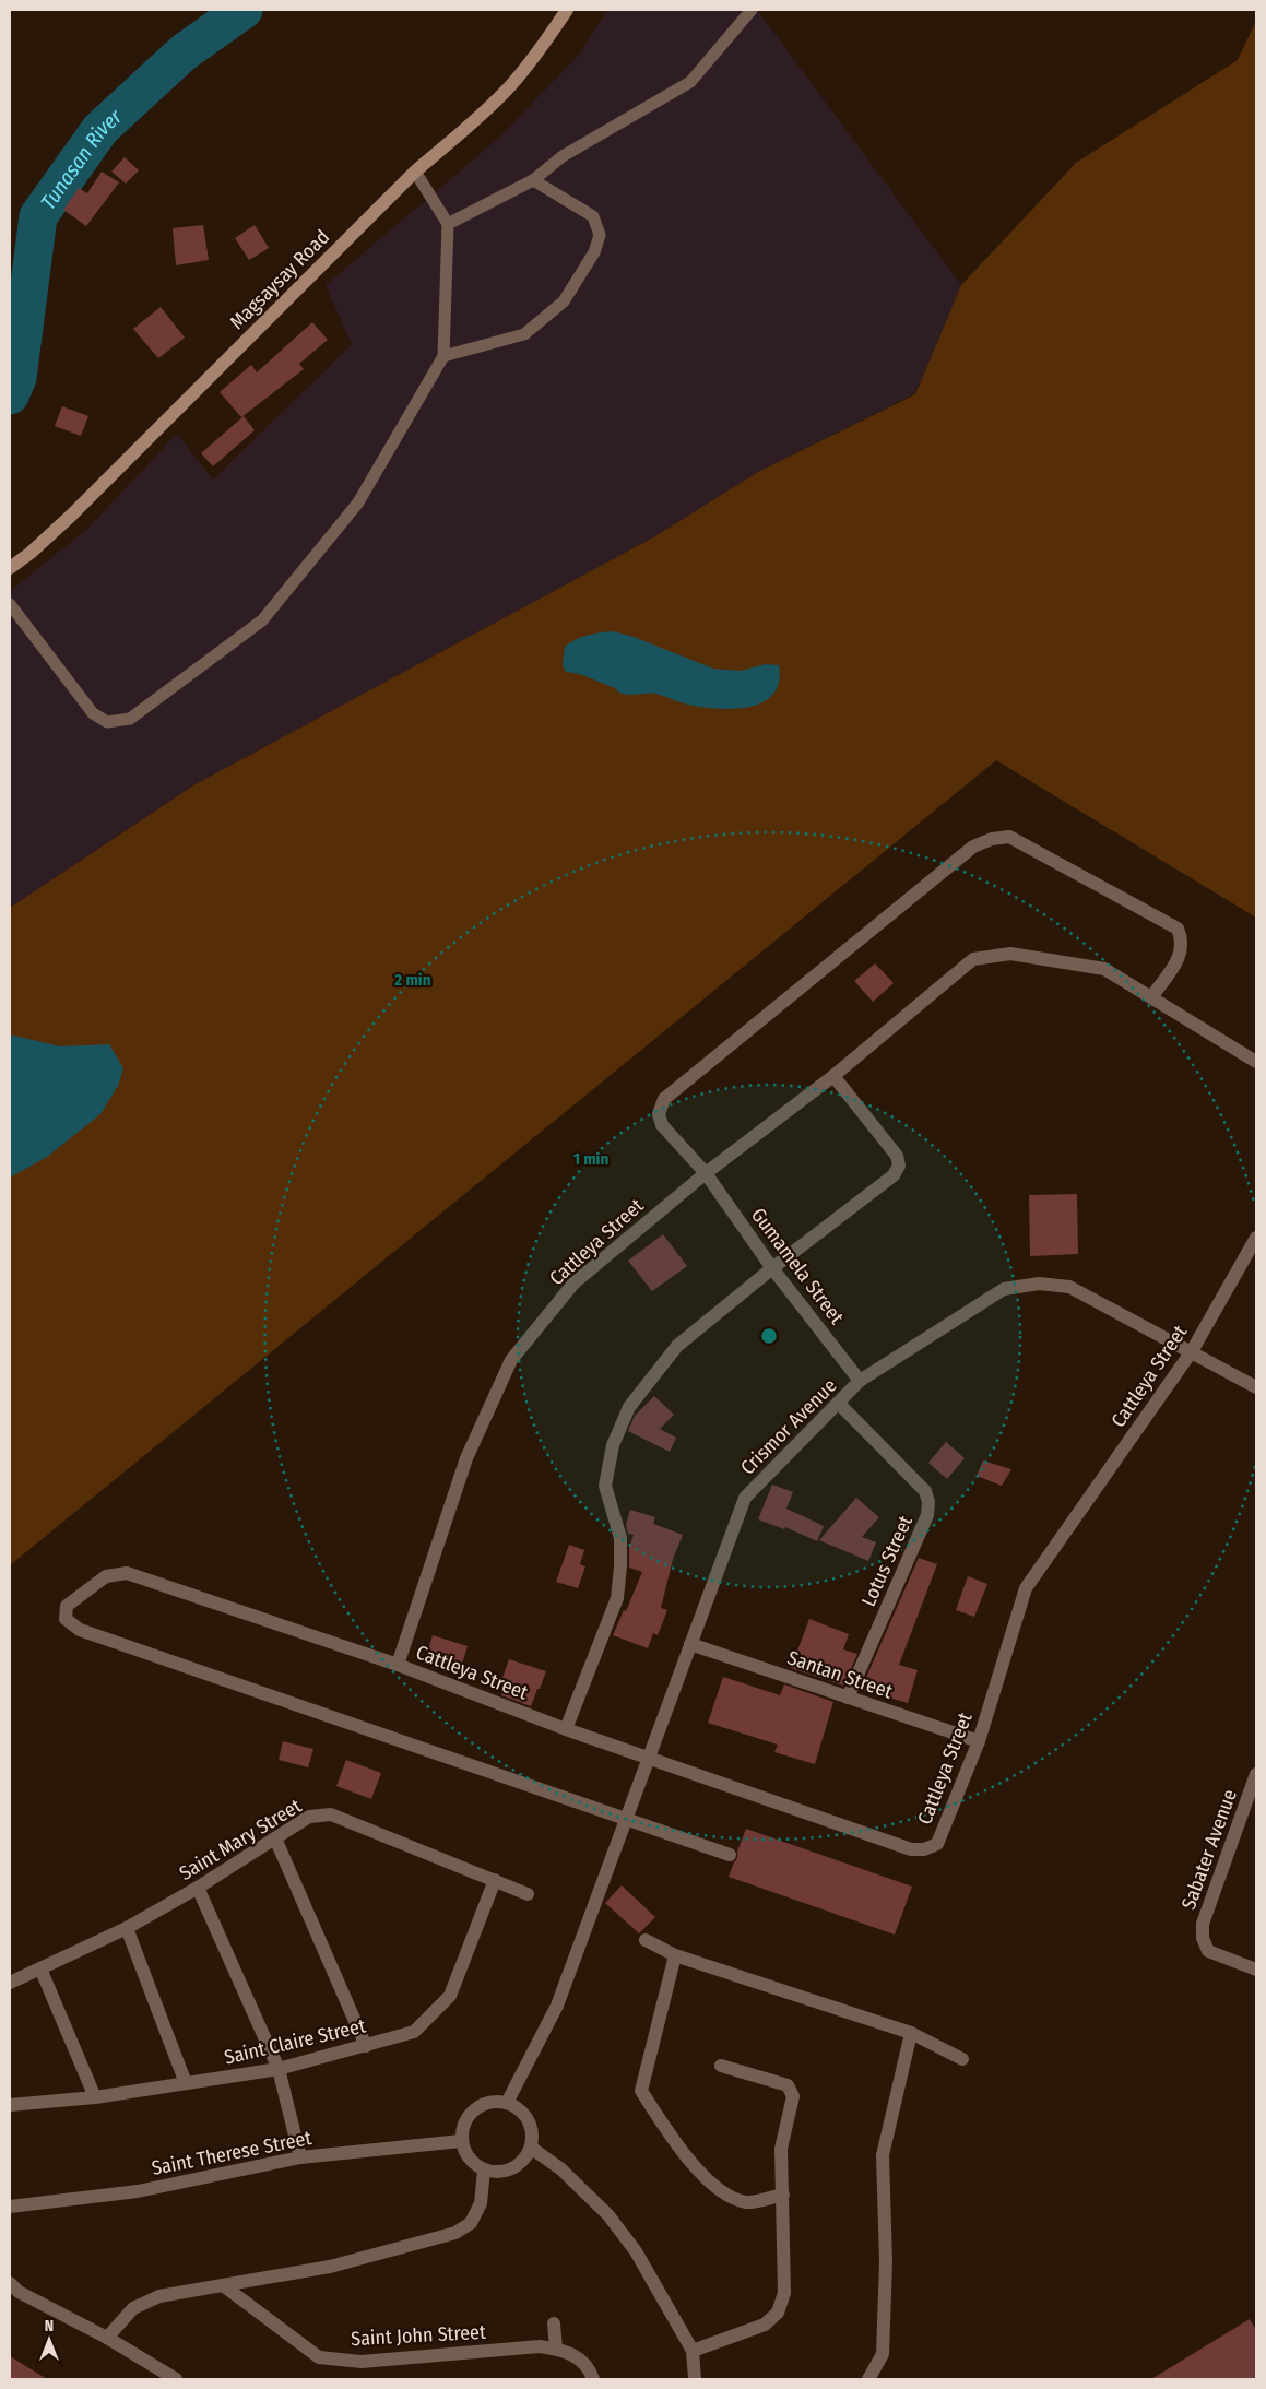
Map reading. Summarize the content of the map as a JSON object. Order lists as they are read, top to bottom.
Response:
{
  "streets": {
    "main road": ["Magsaysay Road"],
    "street": [
      "Cattleya Street",
      "Gumamela Street",
      "Crismor Avenue",
      "Lotus Street",
      "Santan Street",
      "Saint Mary Street",
      "Sabater Avenue",
      "Saint Claire Street",
      "Saint Therese Street",
      "Saint John Street"
    ]
  },
  "crossings": [
    ["Cattleya Street", "Gumamela Street"],
    ["Cattleya Street", "Crismor Avenue"],
    ["Cattleya Street", "Santan Street"],
    ["Gumamela Street", "Crismor Avenue"],
    ["Crismor Avenue", "Lotus Street"],
    ["Crismor Avenue", "Santan Street"],
    ["Crismor Avenue", "Saint Therese Street"],
    ["Lotus Street", "Santan Street"],
    ["Saint Mary Street", "Saint Claire Street"]
  ],
  "water": ["Tunasan River"],
  "north": "top",
  "rings": ["2 min", "1 min"]
}
